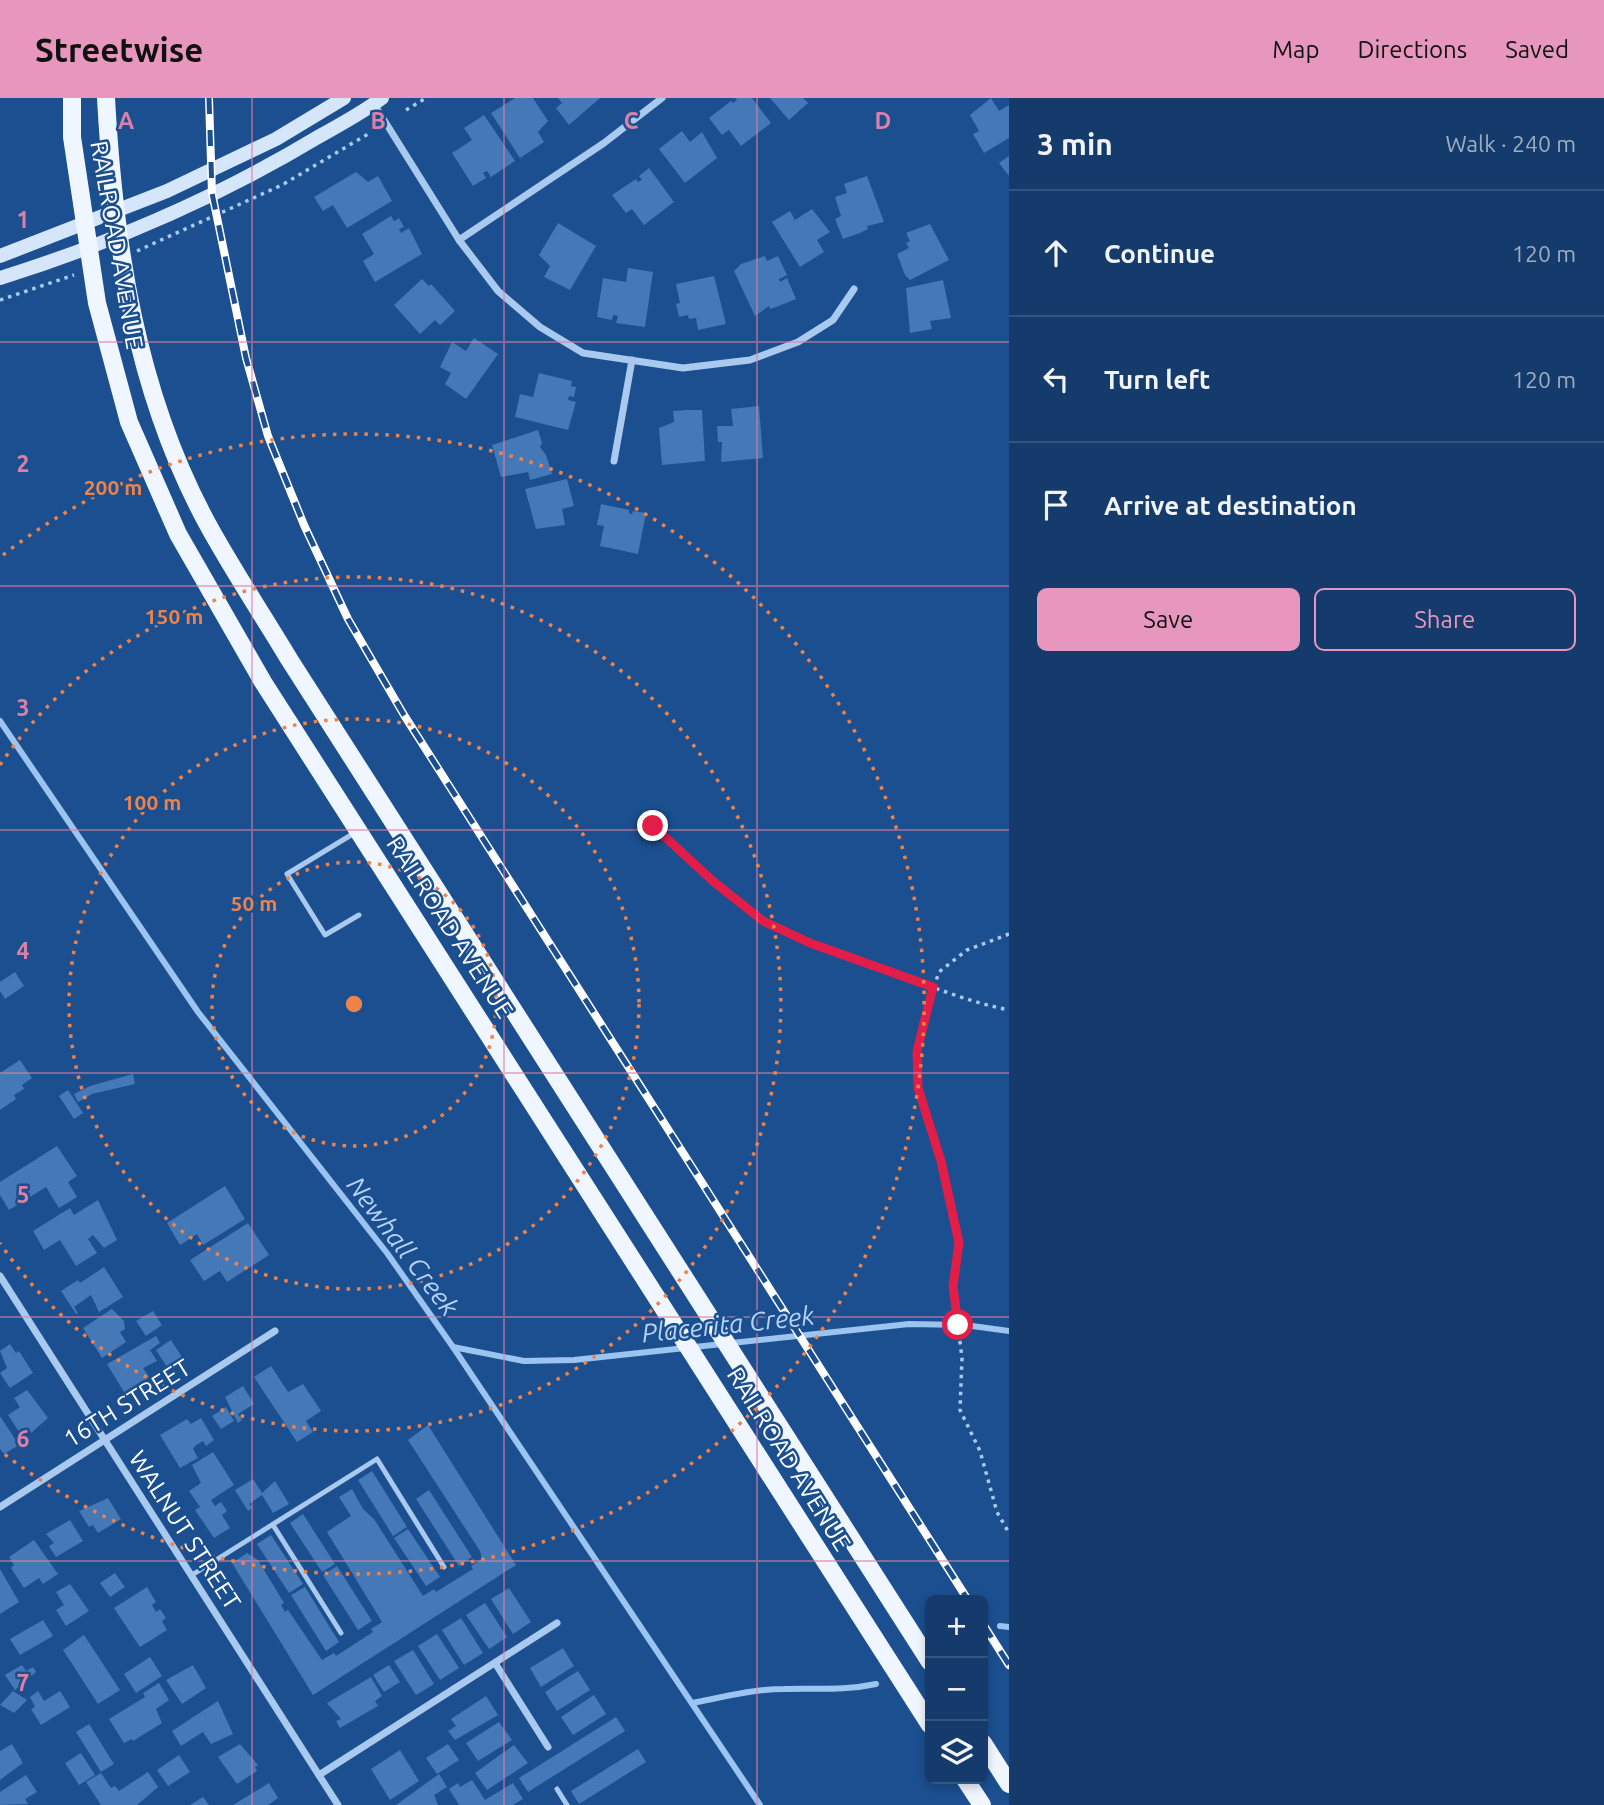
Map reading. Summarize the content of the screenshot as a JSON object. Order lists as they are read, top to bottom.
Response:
{
  "streets": {
    "main road": ["RAILROAD AVENUE"],
    "street": ["16TH STREET", "WALNUT STREET"]
  },
  "crossings": [
    ["16TH STREET", "WALNUT STREET"]
  ],
  "water": ["Newhall Creek", "Placerita Creek"],
  "page": {
    "header": "Streetwise",
    "nav": ["Map", "Directions", "Saved"],
    "heading": ["3 min", "Walk · 240 m"],
    "list": [
      ["Continue", "120 m"],
      ["Turn left", "120 m"],
      "Arrive at destination"
    ],
    "buttons": ["Save", "Share"],
    "map_buttons": ["+", "−"]
  },
  "grid": {
    "columns": [
      "A",
      "B",
      "C",
      "D"
    ],
    "rows": [
      "1",
      "2",
      "3",
      "4",
      "5",
      "6",
      "7"
    ]
  },
  "rings": [
    "200 m",
    "150 m",
    "100 m",
    "50 m"
  ]
}
